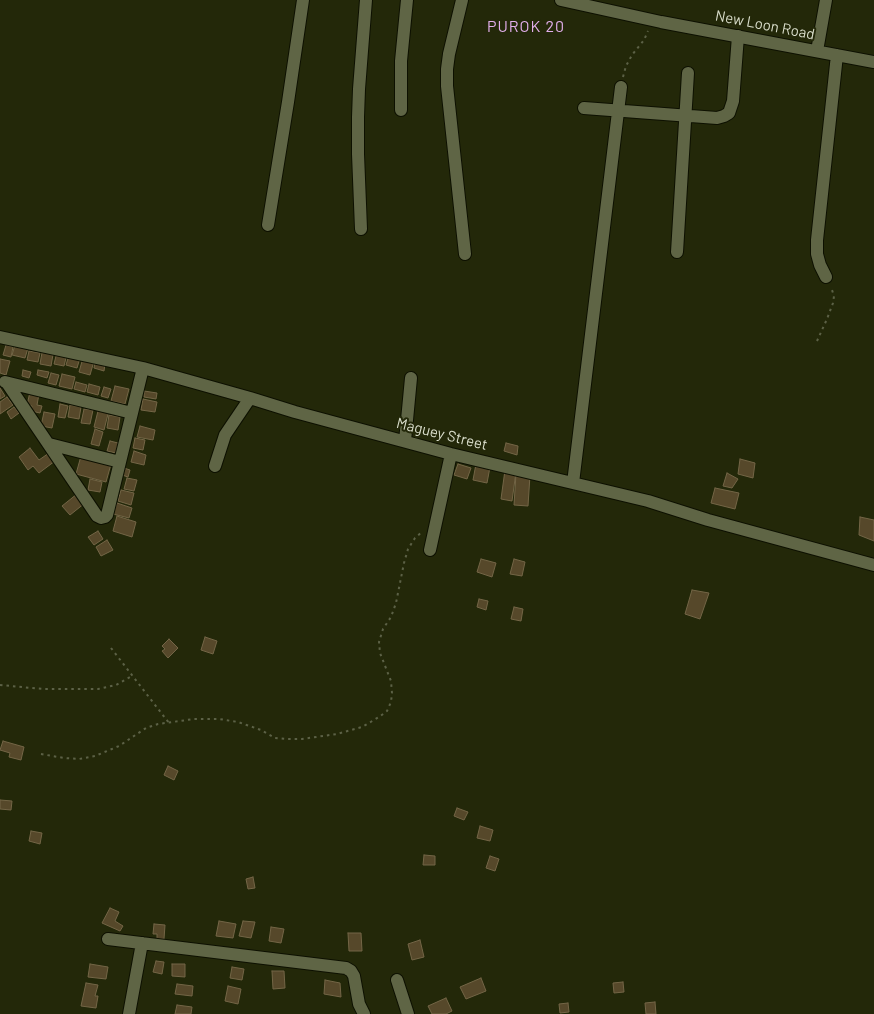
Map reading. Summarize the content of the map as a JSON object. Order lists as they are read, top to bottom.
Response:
{
  "streets": {
    "street": ["New Loon Road", "Maguey Street"]
  },
  "districts": ["PUROK 20"]
}
